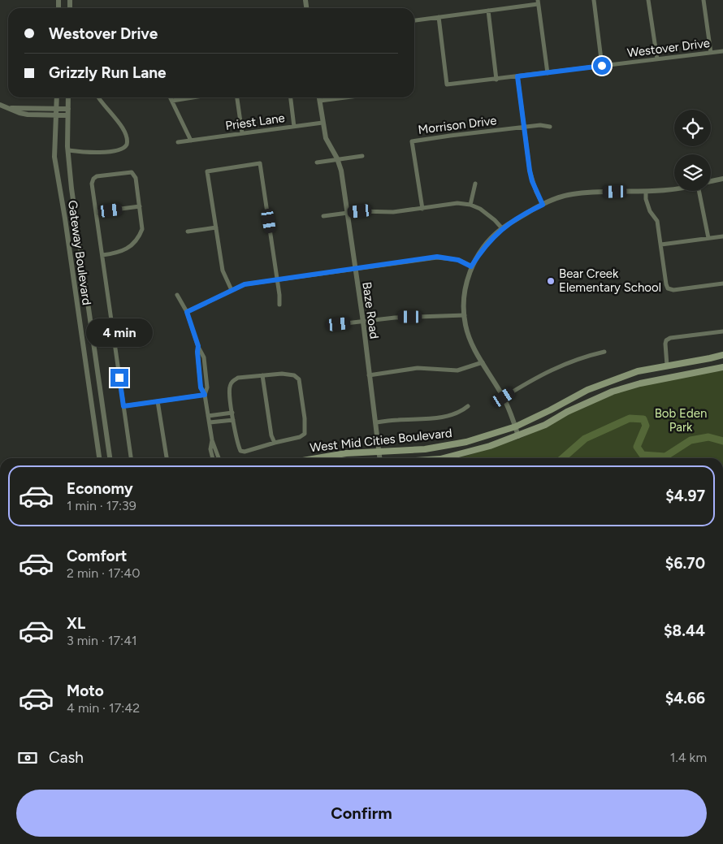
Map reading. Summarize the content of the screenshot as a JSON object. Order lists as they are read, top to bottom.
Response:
{
  "streets": {
    "main road": ["West Mid Cities Boulevard"],
    "street": [
      "Westover Drive",
      "Priest Lane",
      "Morrison Drive",
      "Gateway Boulevard",
      "Baze Road"
    ]
  },
  "crossings": [
    ["Priest Lane", "Baze Road"],
    ["Baze Road", "West Mid Cities Boulevard"]
  ],
  "parks": ["Bob Eden Park"],
  "places": ["Bear Creek Elementary School"],
  "page": {
    "banner": ["Westover Drive", "Grizzly Run Lane"],
    "bubble": "4 min",
    "list": [
      {
        "name": "Economy",
        "note": "1 min · 17:39",
        "value": "$4.97"
      },
      {
        "name": "Comfort",
        "note": "2 min · 17:40",
        "value": "$6.70"
      },
      {
        "name": "XL",
        "note": "3 min · 17:41",
        "value": "$8.44"
      },
      {
        "name": "Moto",
        "note": "4 min · 17:42",
        "value": "$4.66"
      }
    ],
    "pay": ["Cash", "1.4 km"],
    "buttons": "Confirm"
  }
}
